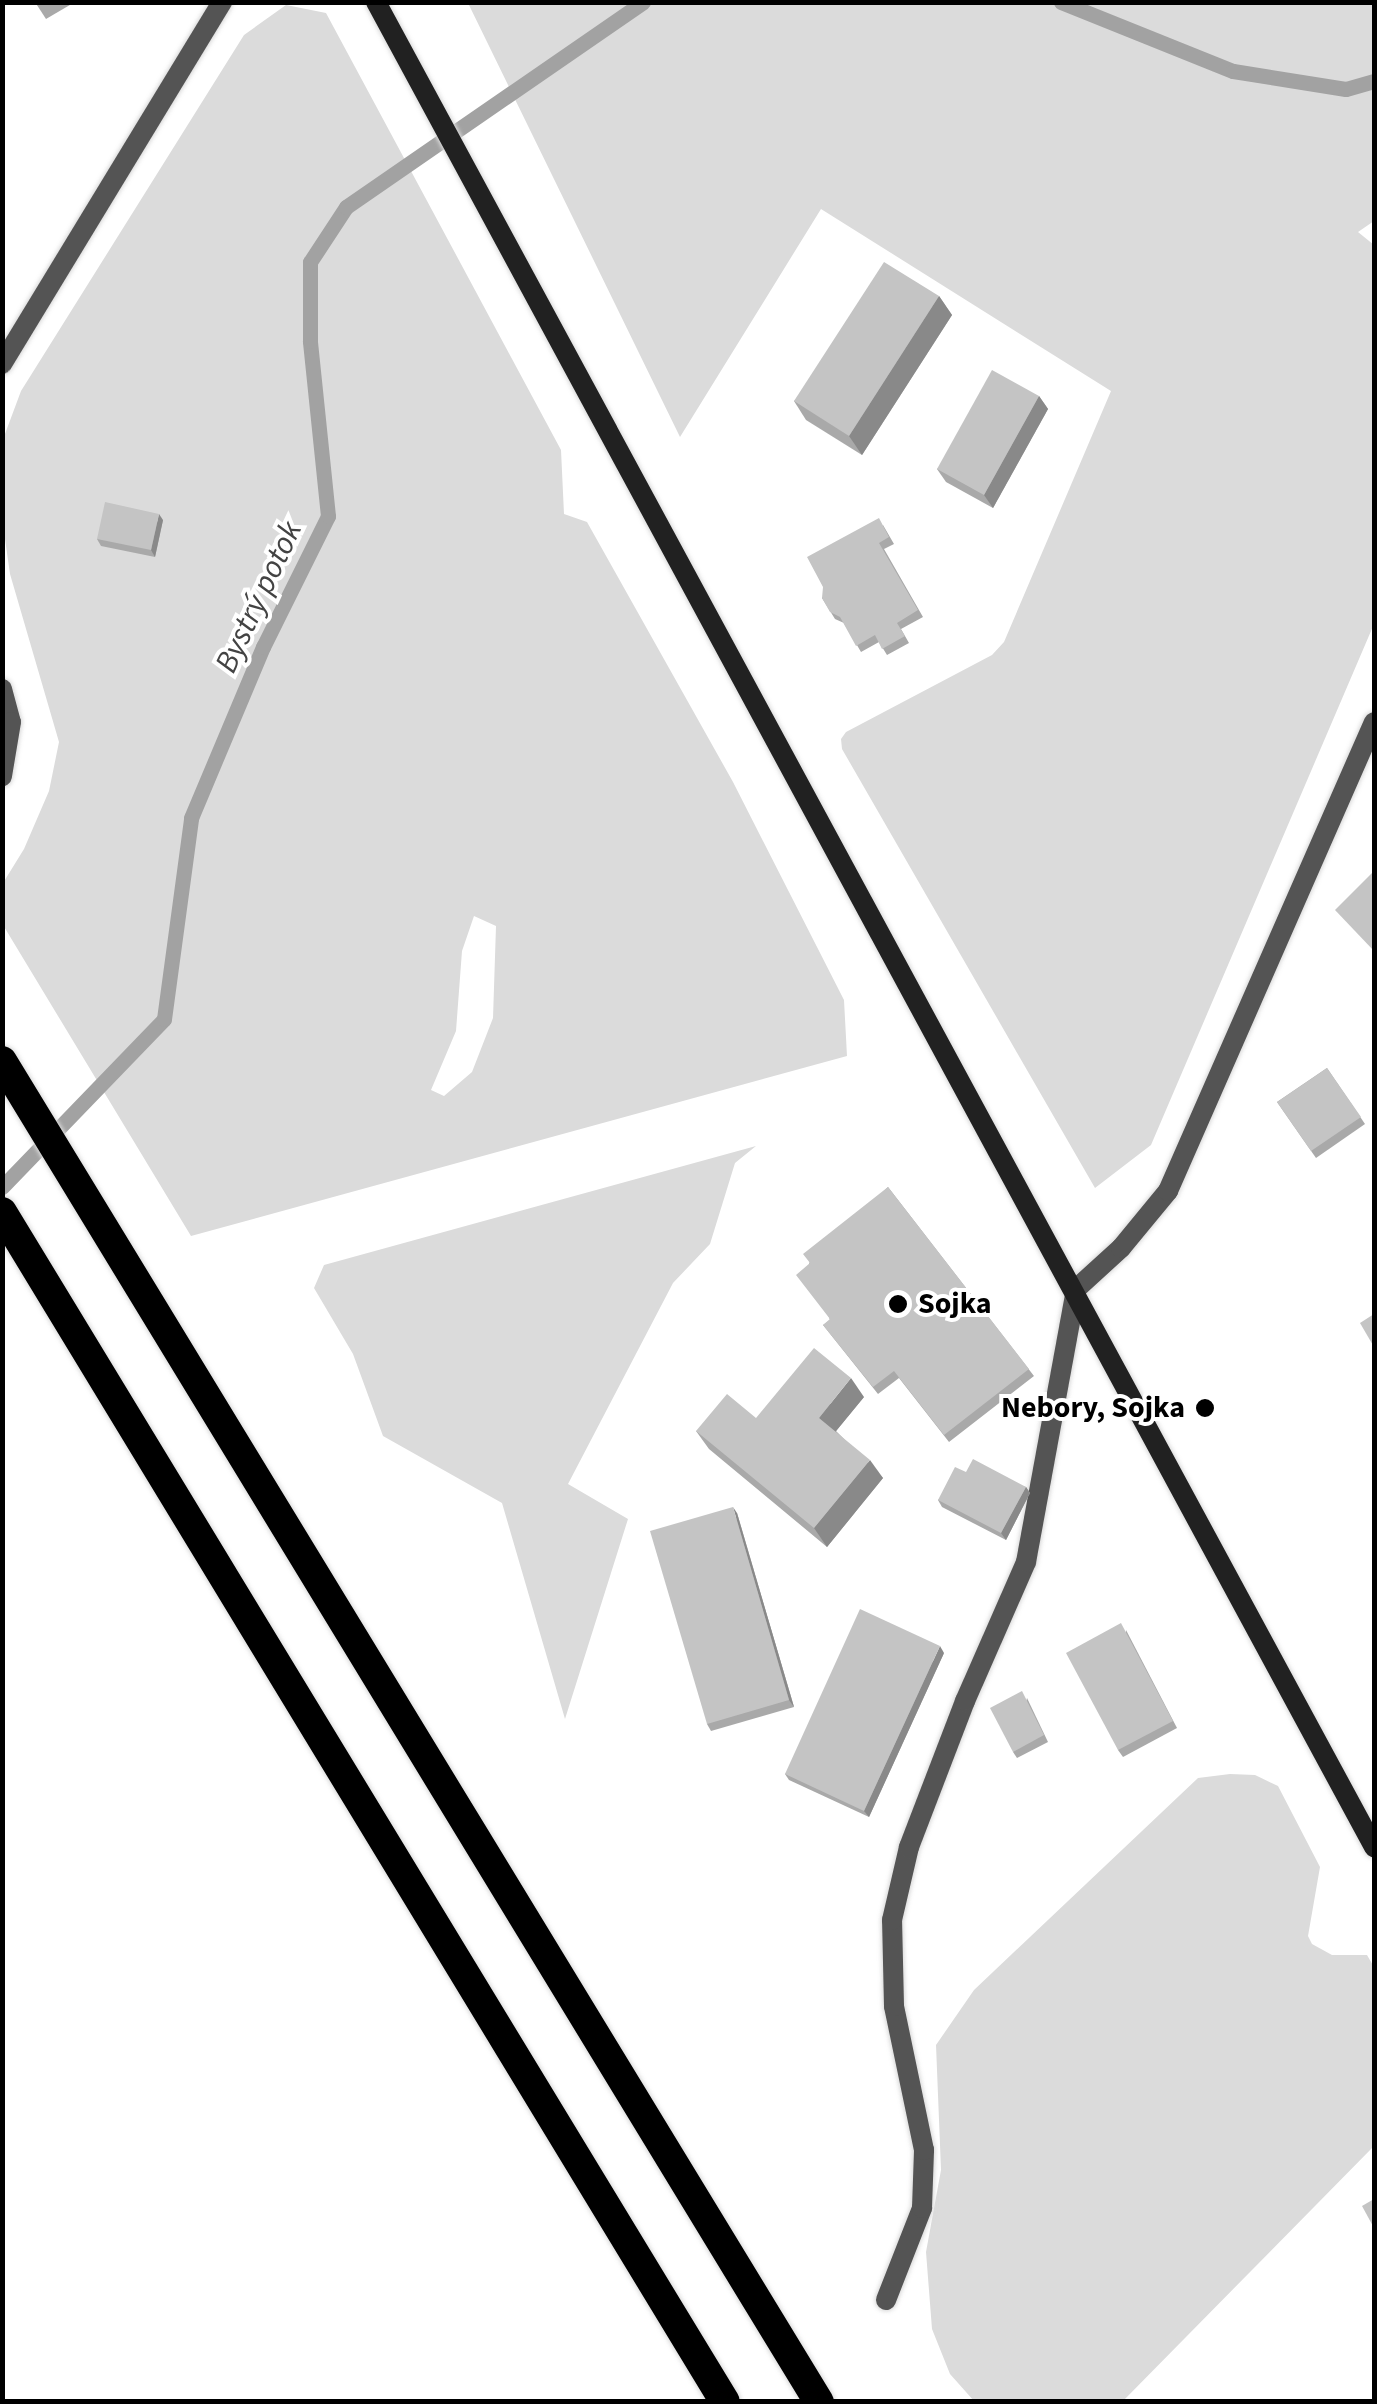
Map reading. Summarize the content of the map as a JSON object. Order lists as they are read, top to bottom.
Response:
{
  "water": ["Bystrý potok"],
  "places": ["Sojka", "Nebory, Sojka"]
}
